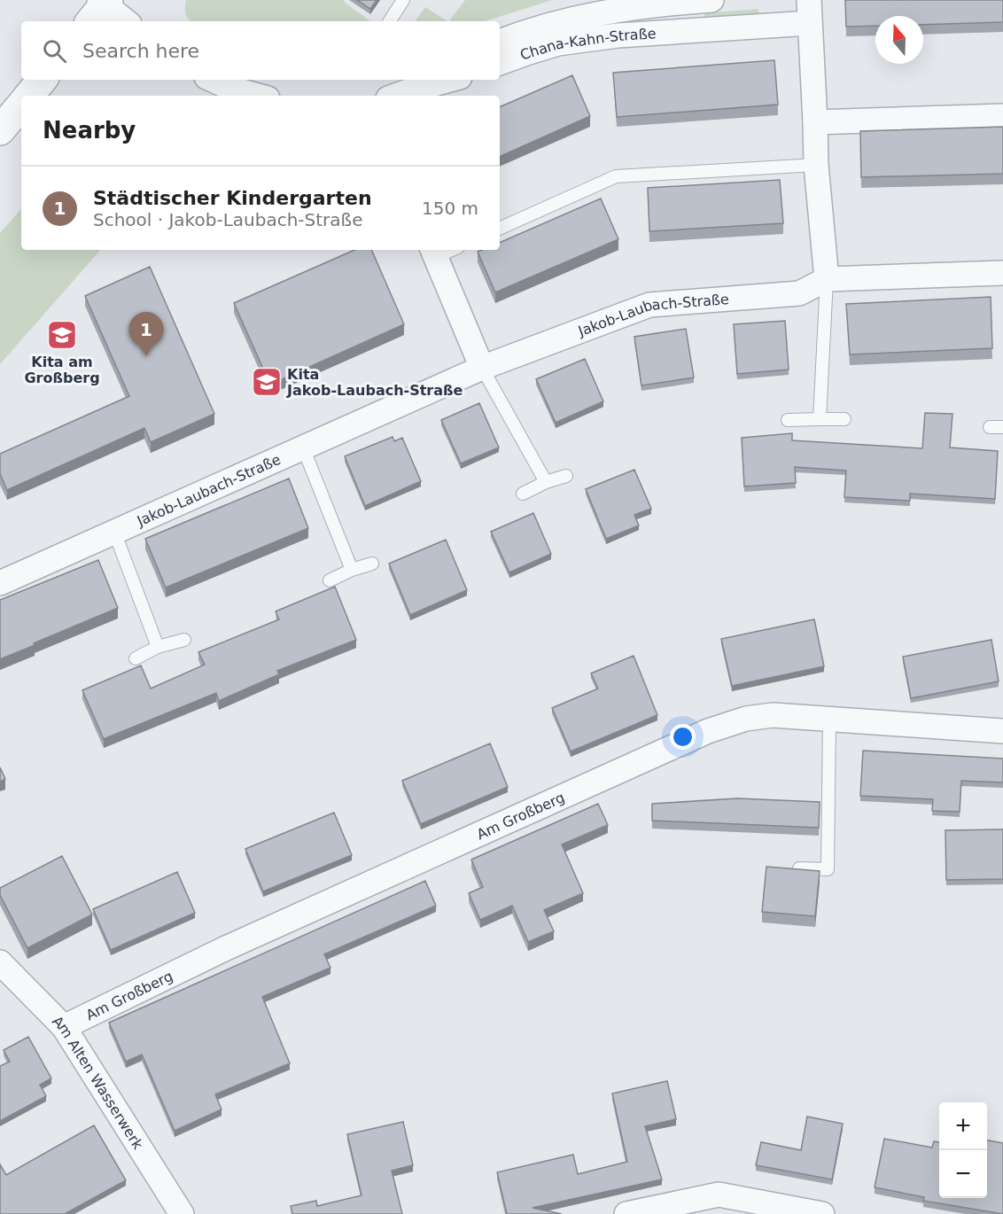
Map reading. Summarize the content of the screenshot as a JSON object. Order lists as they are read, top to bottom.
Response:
{
  "streets": {
    "street": [
      "Chana-Kahn-Straße",
      "Jakob-Laubach-Straße",
      "Am Großberg",
      "Am Alten Wasserwerk"
    ]
  },
  "crossings": [
    ["Am Großberg", "Am Alten Wasserwerk"]
  ],
  "places": {
    "school or university": ["Kita am Großberg", "Kita Jakob-Laubach-Straße"]
  },
  "north": "top",
  "page": {
    "search": "Search here",
    "heading": "Nearby",
    "list": [
      {
        "mark": "1",
        "name": "Städtischer Kindergarten",
        "note": "School · Jakob-Laubach-Straße",
        "value": "150 m"
      }
    ],
    "pins": "1",
    "map_buttons": ["+", "−"]
  }
}
